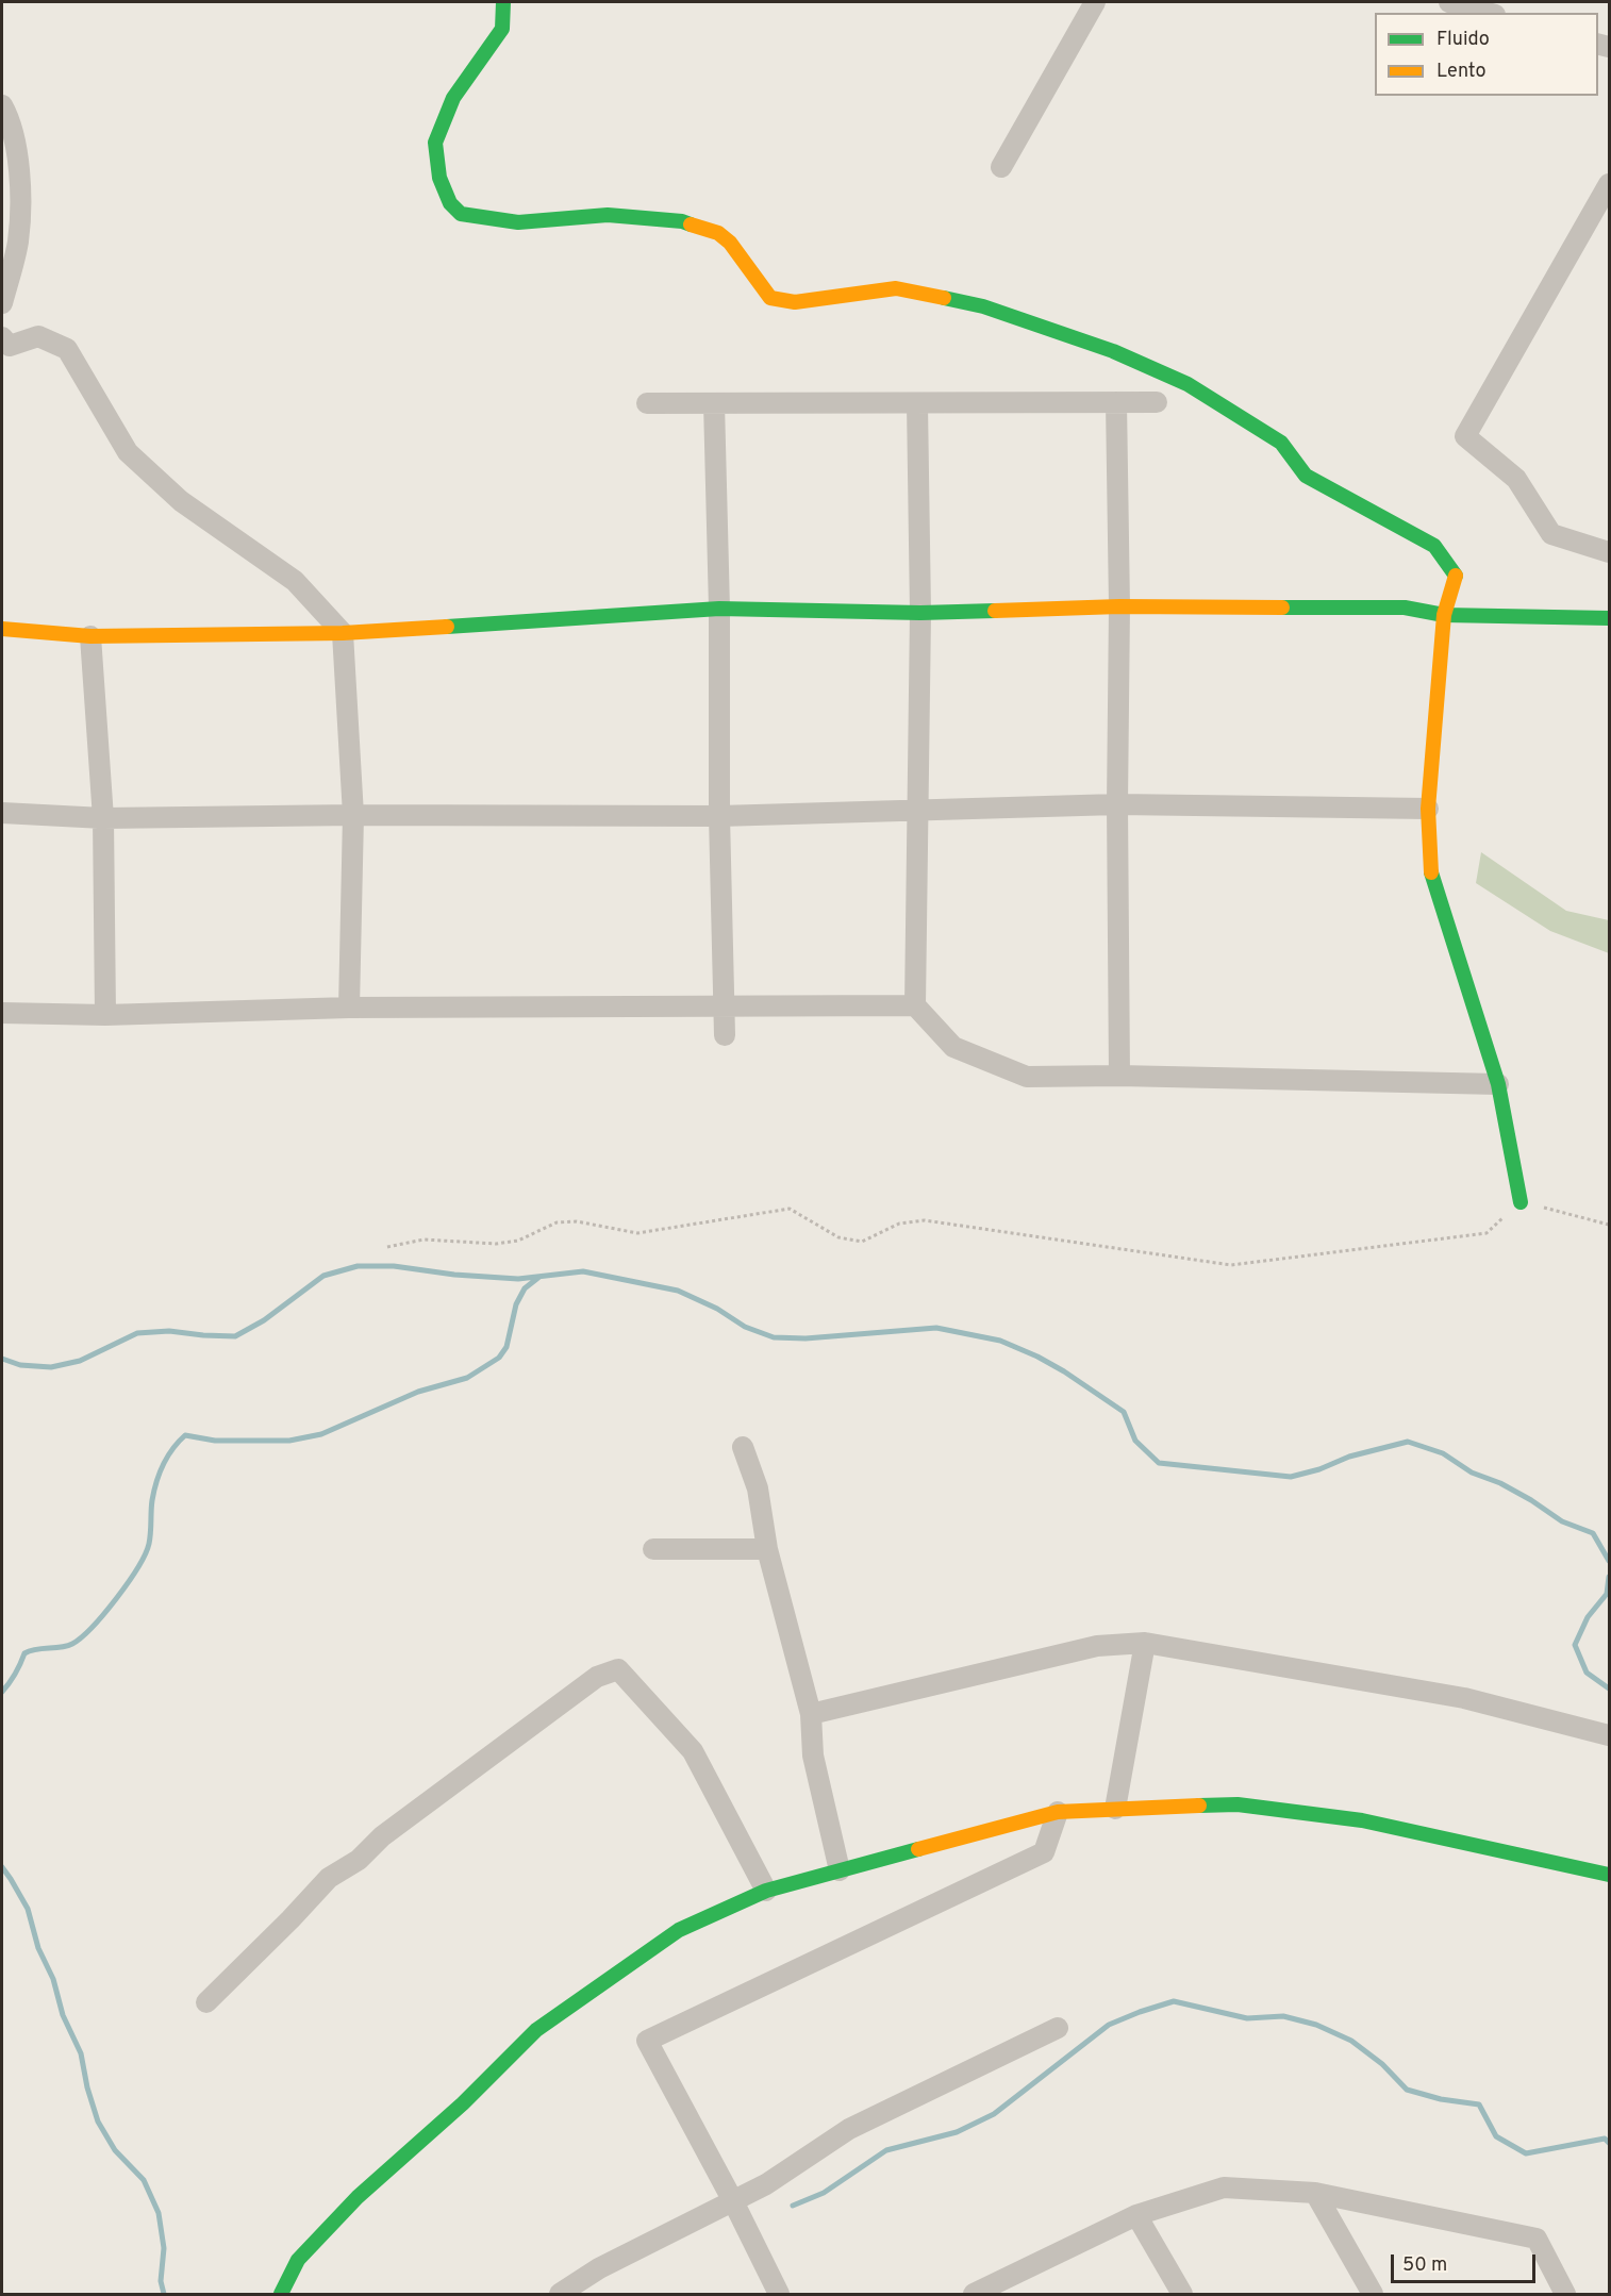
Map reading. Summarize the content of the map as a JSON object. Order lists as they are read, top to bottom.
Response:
{
  "legend": ["Fluido", "Lento"],
  "scale_bar": "50 m"
}
